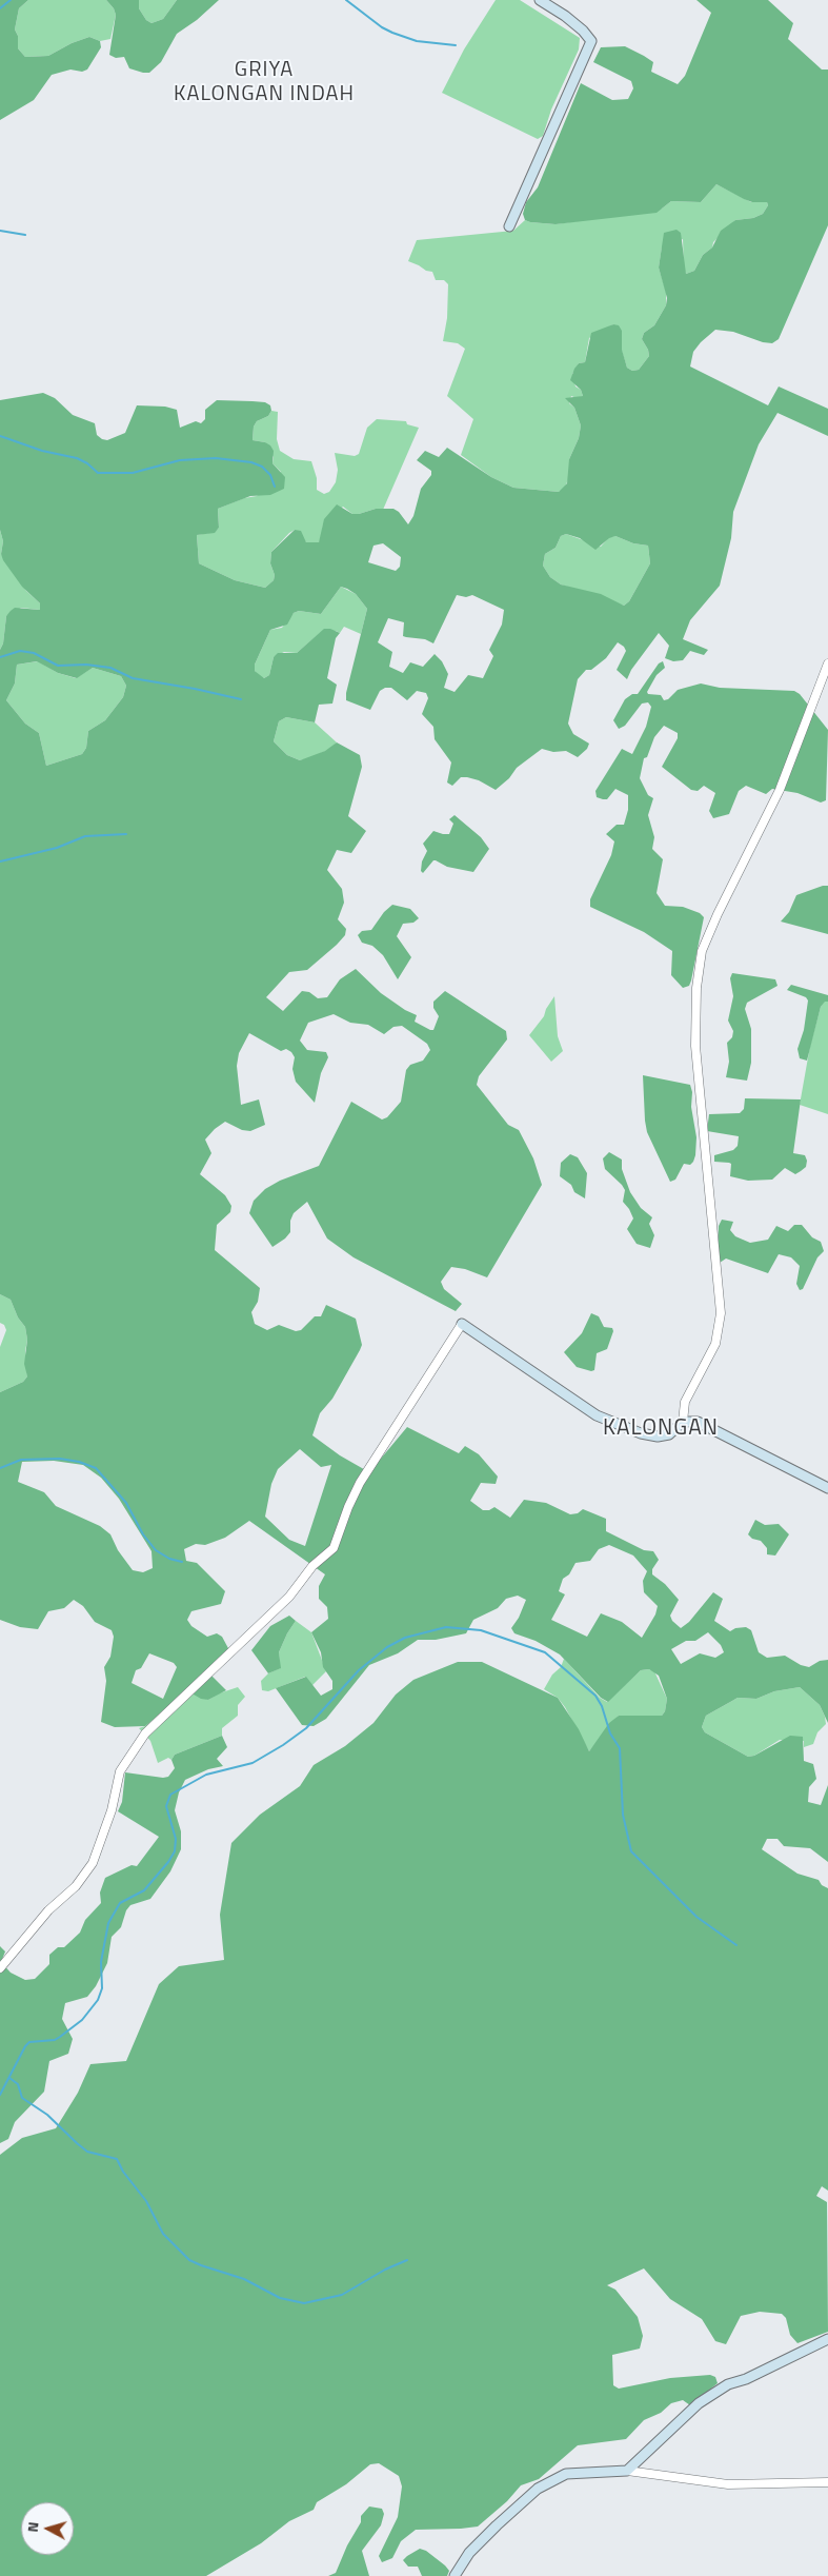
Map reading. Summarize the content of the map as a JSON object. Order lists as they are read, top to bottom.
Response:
{
  "districts": ["GRIYA KALONGAN INDAH", "KALONGAN"],
  "north": "left"
}
